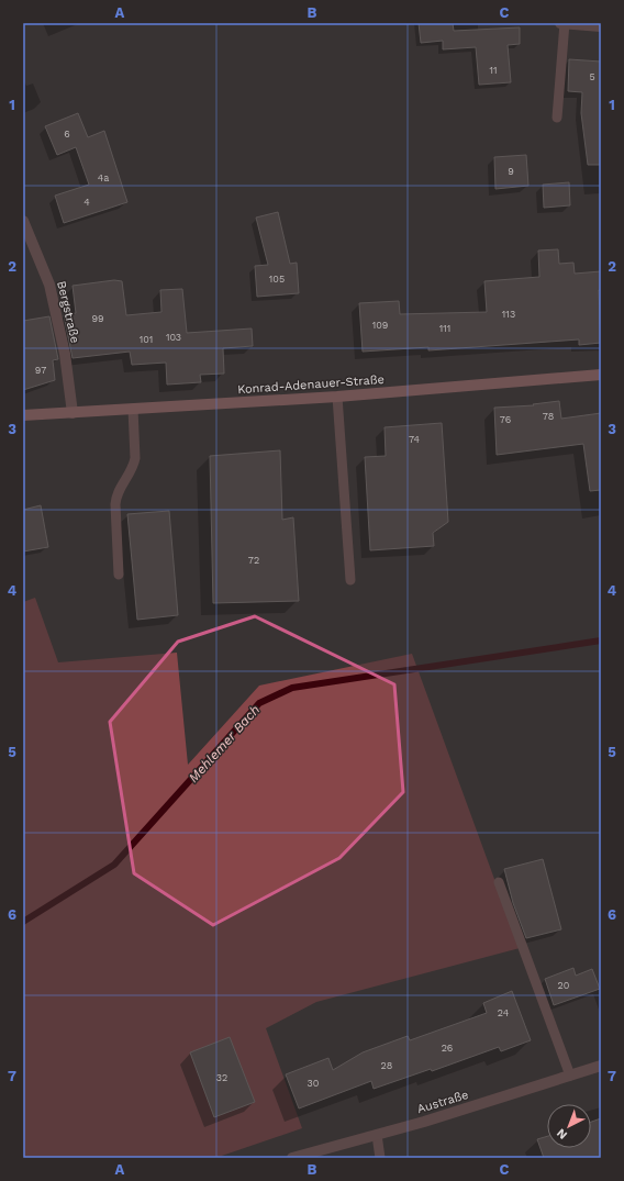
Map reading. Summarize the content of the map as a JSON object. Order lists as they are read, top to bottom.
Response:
{
  "streets": {
    "main road": ["Konrad-Adenauer-Straße"],
    "street": ["Bergstraße", "Austraße"]
  },
  "crossings": [
    ["Bergstraße", "Konrad-Adenauer-Straße"]
  ],
  "water": ["Mehlemer Bach"],
  "house_numbers": [
    "11",
    "5",
    "6",
    "9",
    "4a",
    "4",
    "105",
    "113",
    "99",
    "109",
    "111",
    "103",
    "101",
    "97",
    "78",
    "76",
    "74",
    "72",
    "20",
    "24",
    "26",
    "28",
    "32",
    "30"
  ],
  "north": "bottom left",
  "grid": {
    "columns": ["A", "B", "C"],
    "rows": [
      "1",
      "2",
      "3",
      "4",
      "5",
      "6",
      "7"
    ]
  }
}
